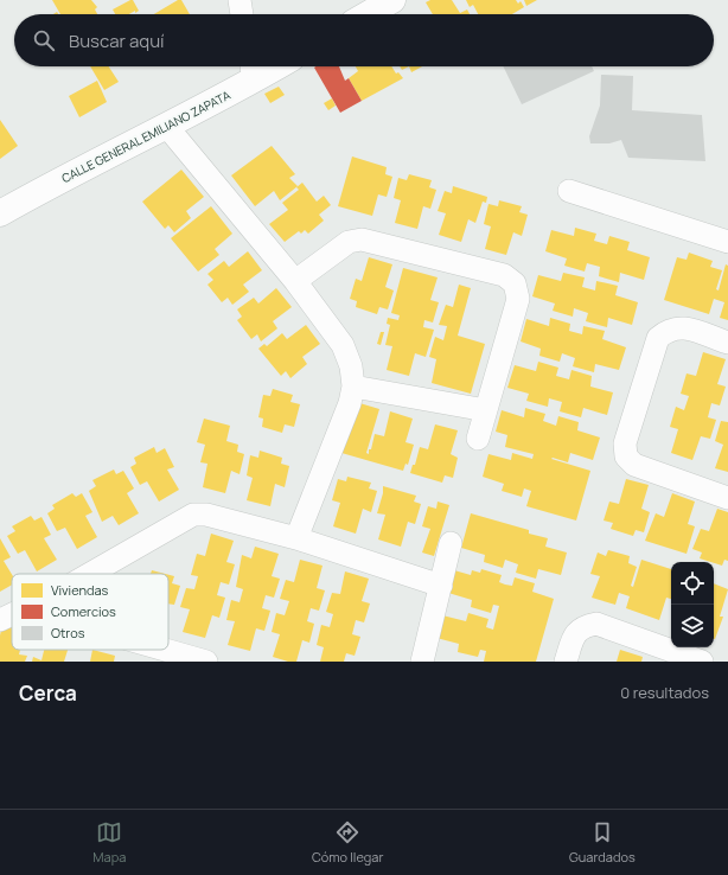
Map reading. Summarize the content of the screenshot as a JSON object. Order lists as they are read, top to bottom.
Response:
{
  "streets": {
    "street": ["CALLE GENERAL EMILIANO ZAPATA"]
  },
  "legend": ["Viviendas", "Comercios", "Otros"],
  "page": {
    "search": "Buscar aquí",
    "heading": ["Cerca", "0 resultados"],
    "nav": ["Mapa", "Cómo llegar", "Guardados"]
  }
}
